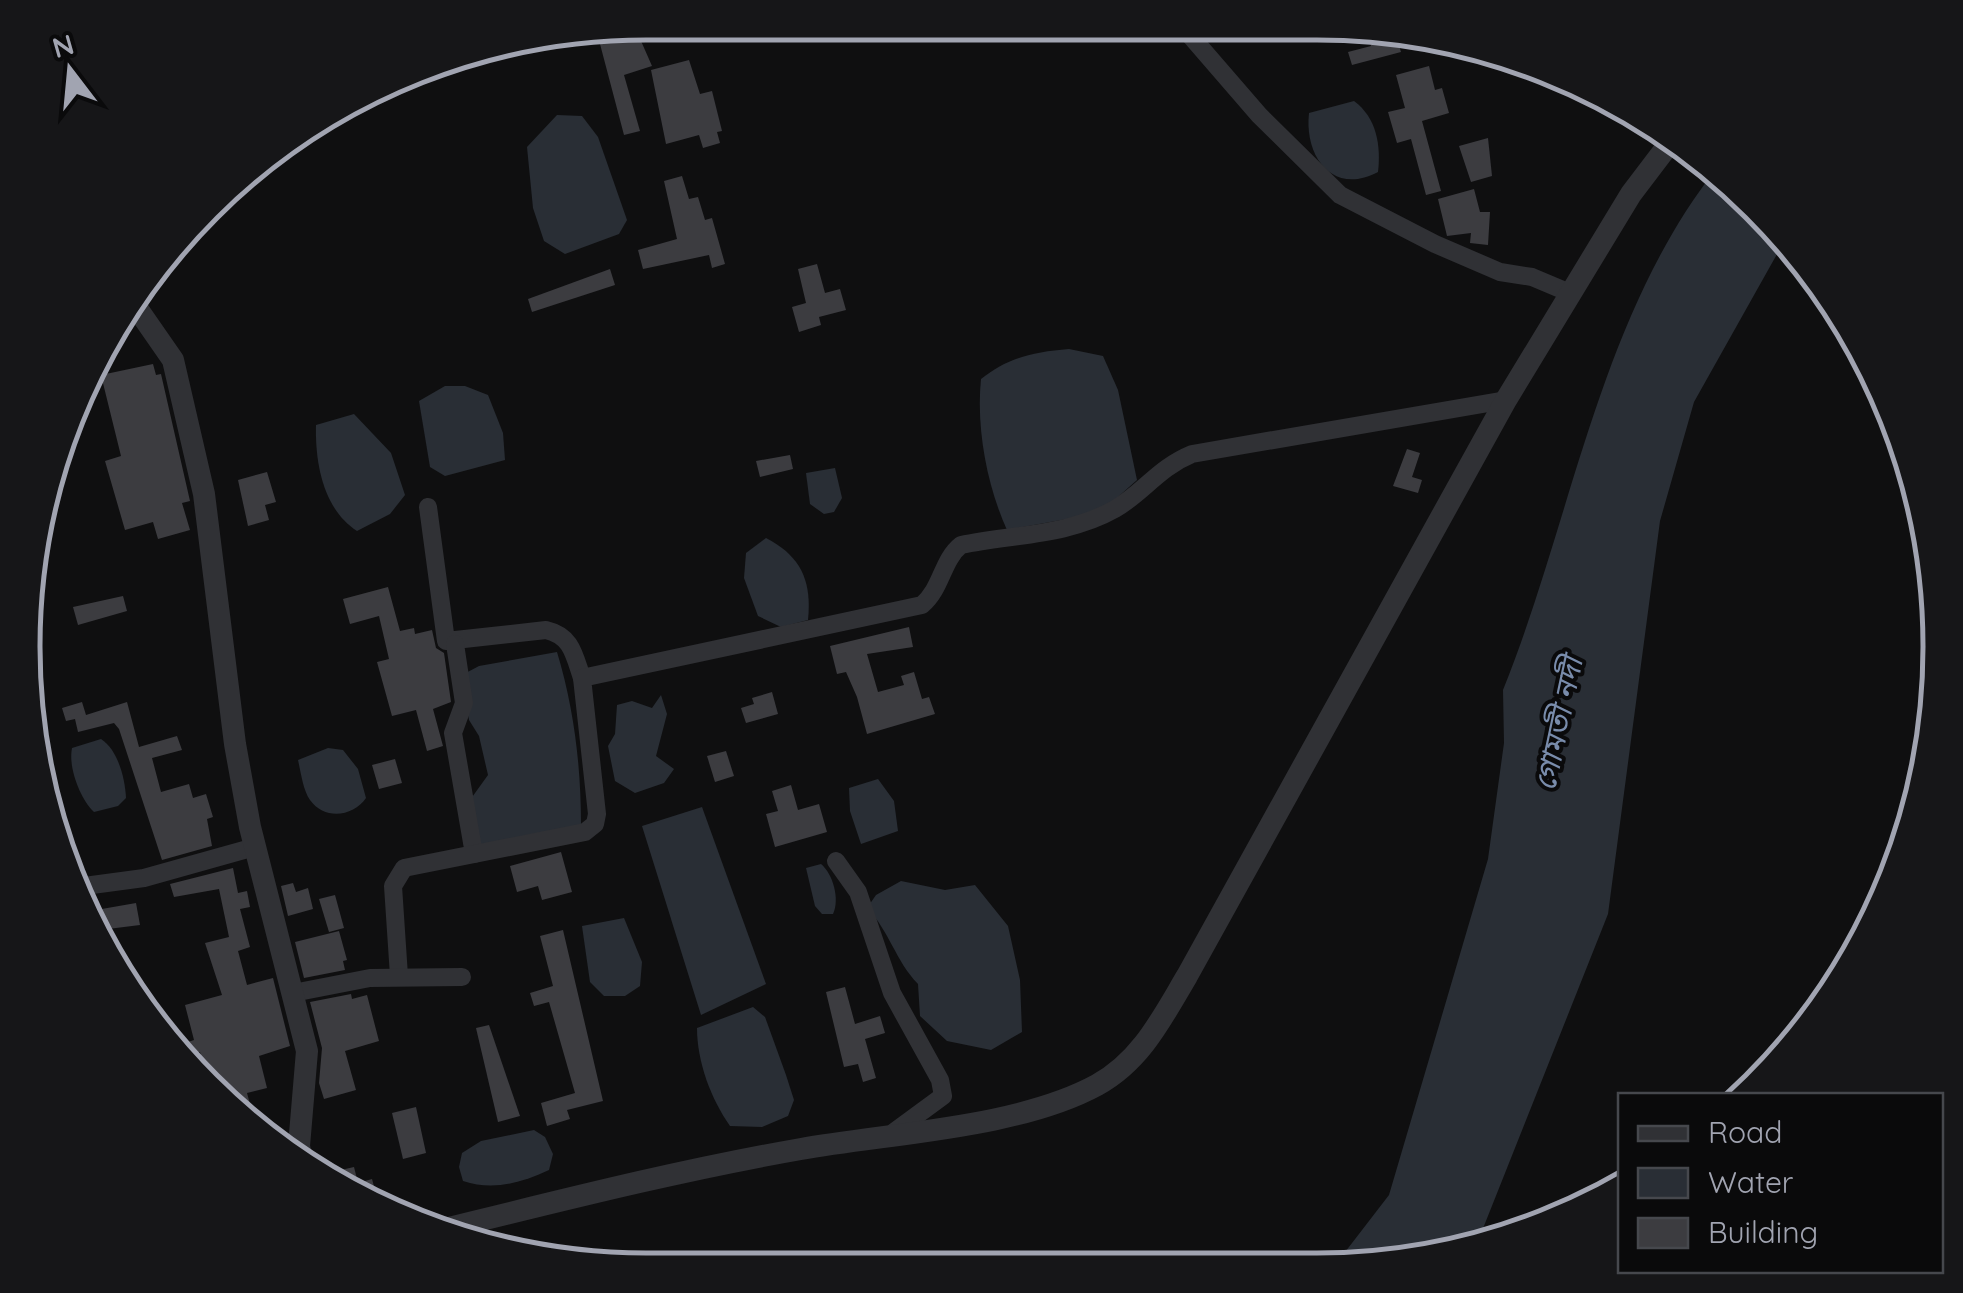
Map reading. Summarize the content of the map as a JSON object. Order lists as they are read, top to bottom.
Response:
{
  "water": ["গোমতী নদী"],
  "legend": ["Road", "Water", "Building"],
  "north": "top"
}
